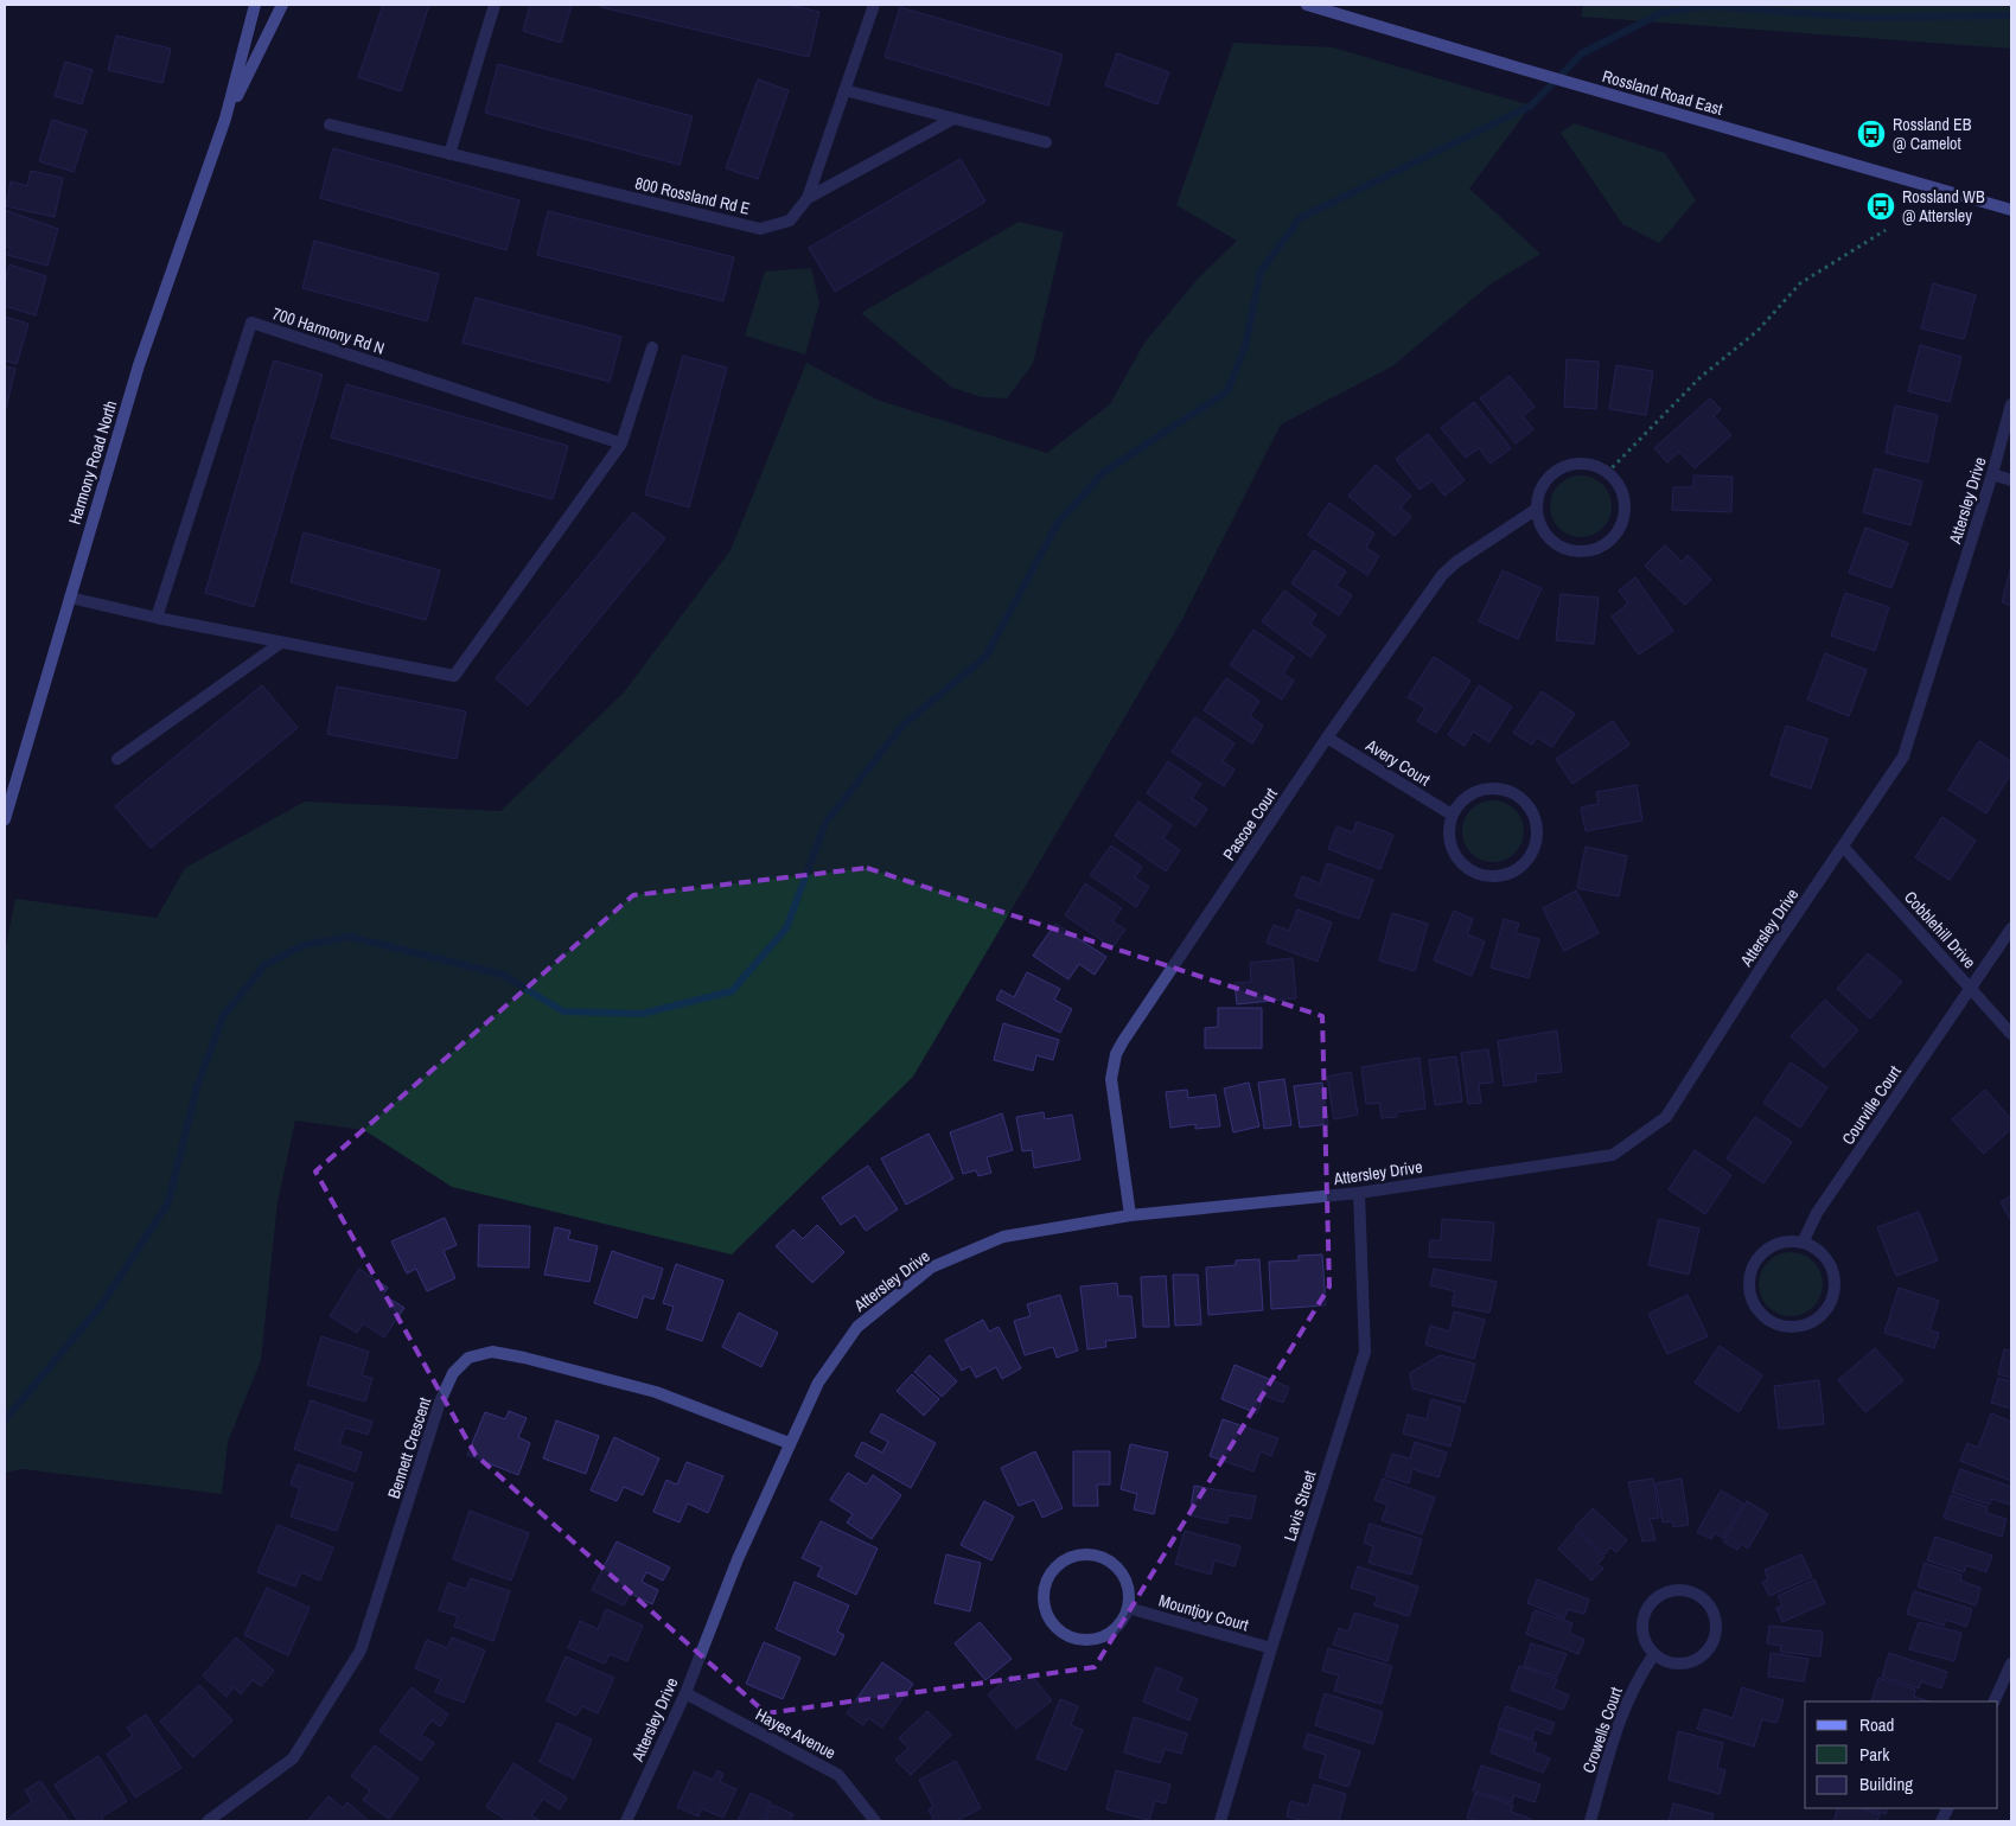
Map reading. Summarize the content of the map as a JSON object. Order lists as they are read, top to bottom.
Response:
{
  "streets": {
    "main road": ["Rossland Road East", "Harmony Road North"],
    "street": [
      "800 Rossland Rd E",
      "700 Harmony Rd N",
      "Attersley Drive",
      "Avery Court",
      "Pascoe Court",
      "Cobblehill Drive",
      "Courville Court",
      "Bennett Crescent",
      "Lavis Street",
      "Mountjoy Court",
      "Crowells Court",
      "Hayes Avenue"
    ]
  },
  "crossings": [
    ["Attersley Drive", "Pascoe Court"],
    ["Attersley Drive", "Cobblehill Drive"],
    ["Attersley Drive", "Bennett Crescent"],
    ["Attersley Drive", "Lavis Street"],
    ["Attersley Drive", "Hayes Avenue"],
    ["Avery Court", "Pascoe Court"],
    ["Cobblehill Drive", "Courville Court"],
    ["Lavis Street", "Mountjoy Court"]
  ],
  "places": {
    "bus stop": ["Rossland EB @ Camelot", "Rossland WB @ Attersley"]
  },
  "legend": ["Road", "Park", "Building"]
}
